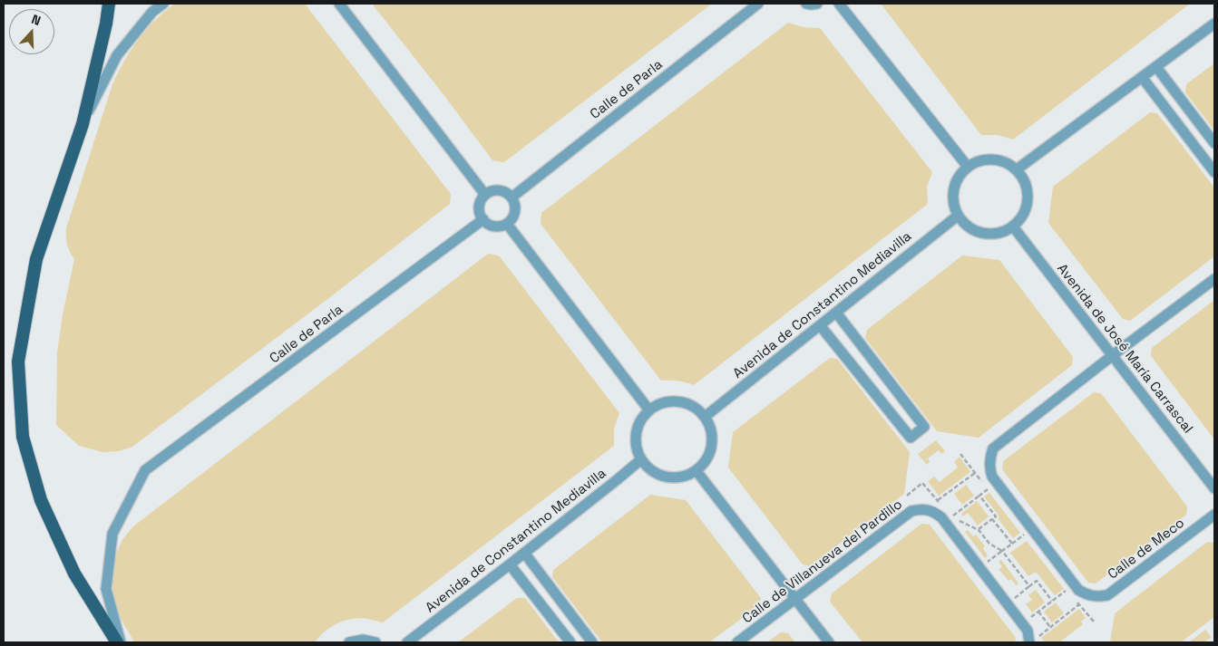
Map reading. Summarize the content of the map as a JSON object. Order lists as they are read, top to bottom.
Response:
{
  "streets": {
    "street": [
      "Calle de Parla",
      "Avenida de Constantino Mediavilla",
      "Avenida de José María Carrascal",
      "Calle de Meco",
      "Calle de Villanueva del Pardillo"
    ]
  },
  "crossings": [
    ["Avenida de Constantino Mediavilla", "Avenida de José María Carrascal"],
    ["Avenida de José María Carrascal", "Calle de Meco"]
  ],
  "north": "top"
}
